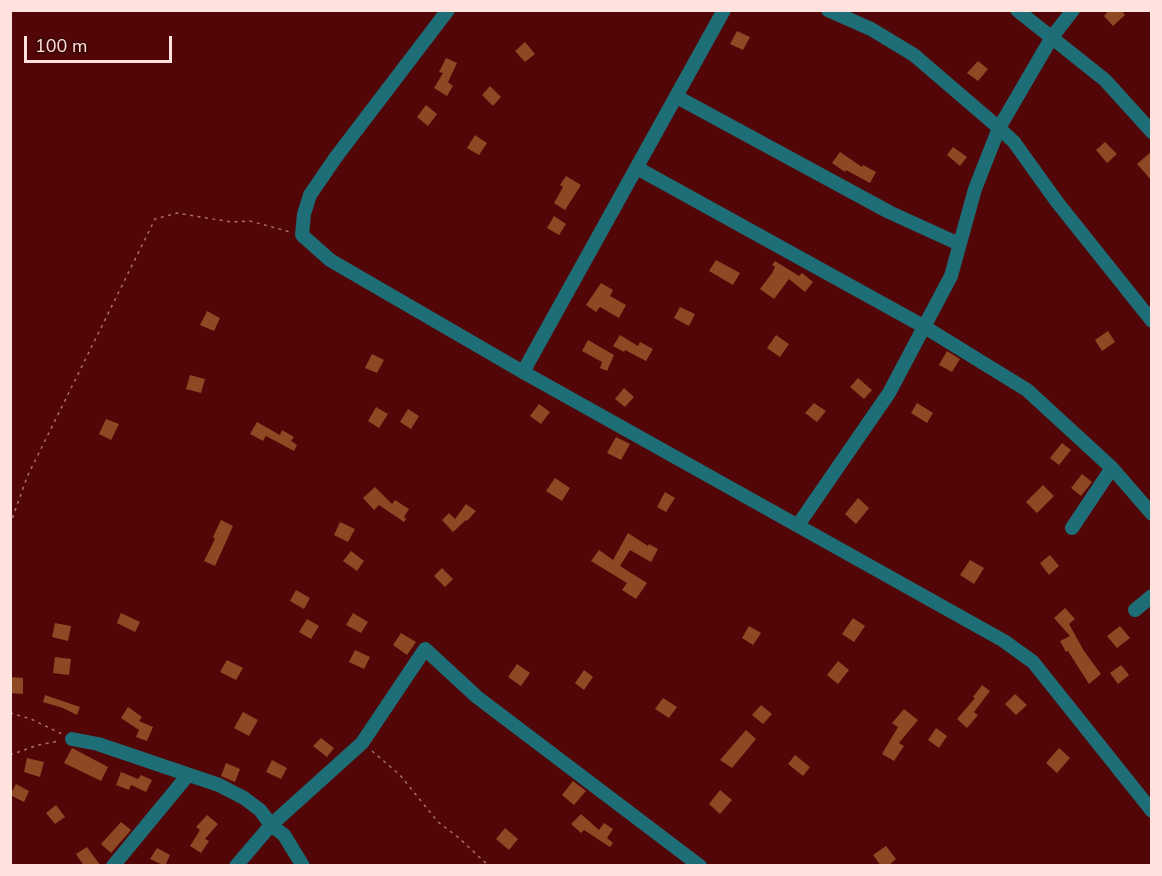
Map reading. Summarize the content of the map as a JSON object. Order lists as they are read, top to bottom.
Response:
{
  "scale_bar": "100 m"
}
